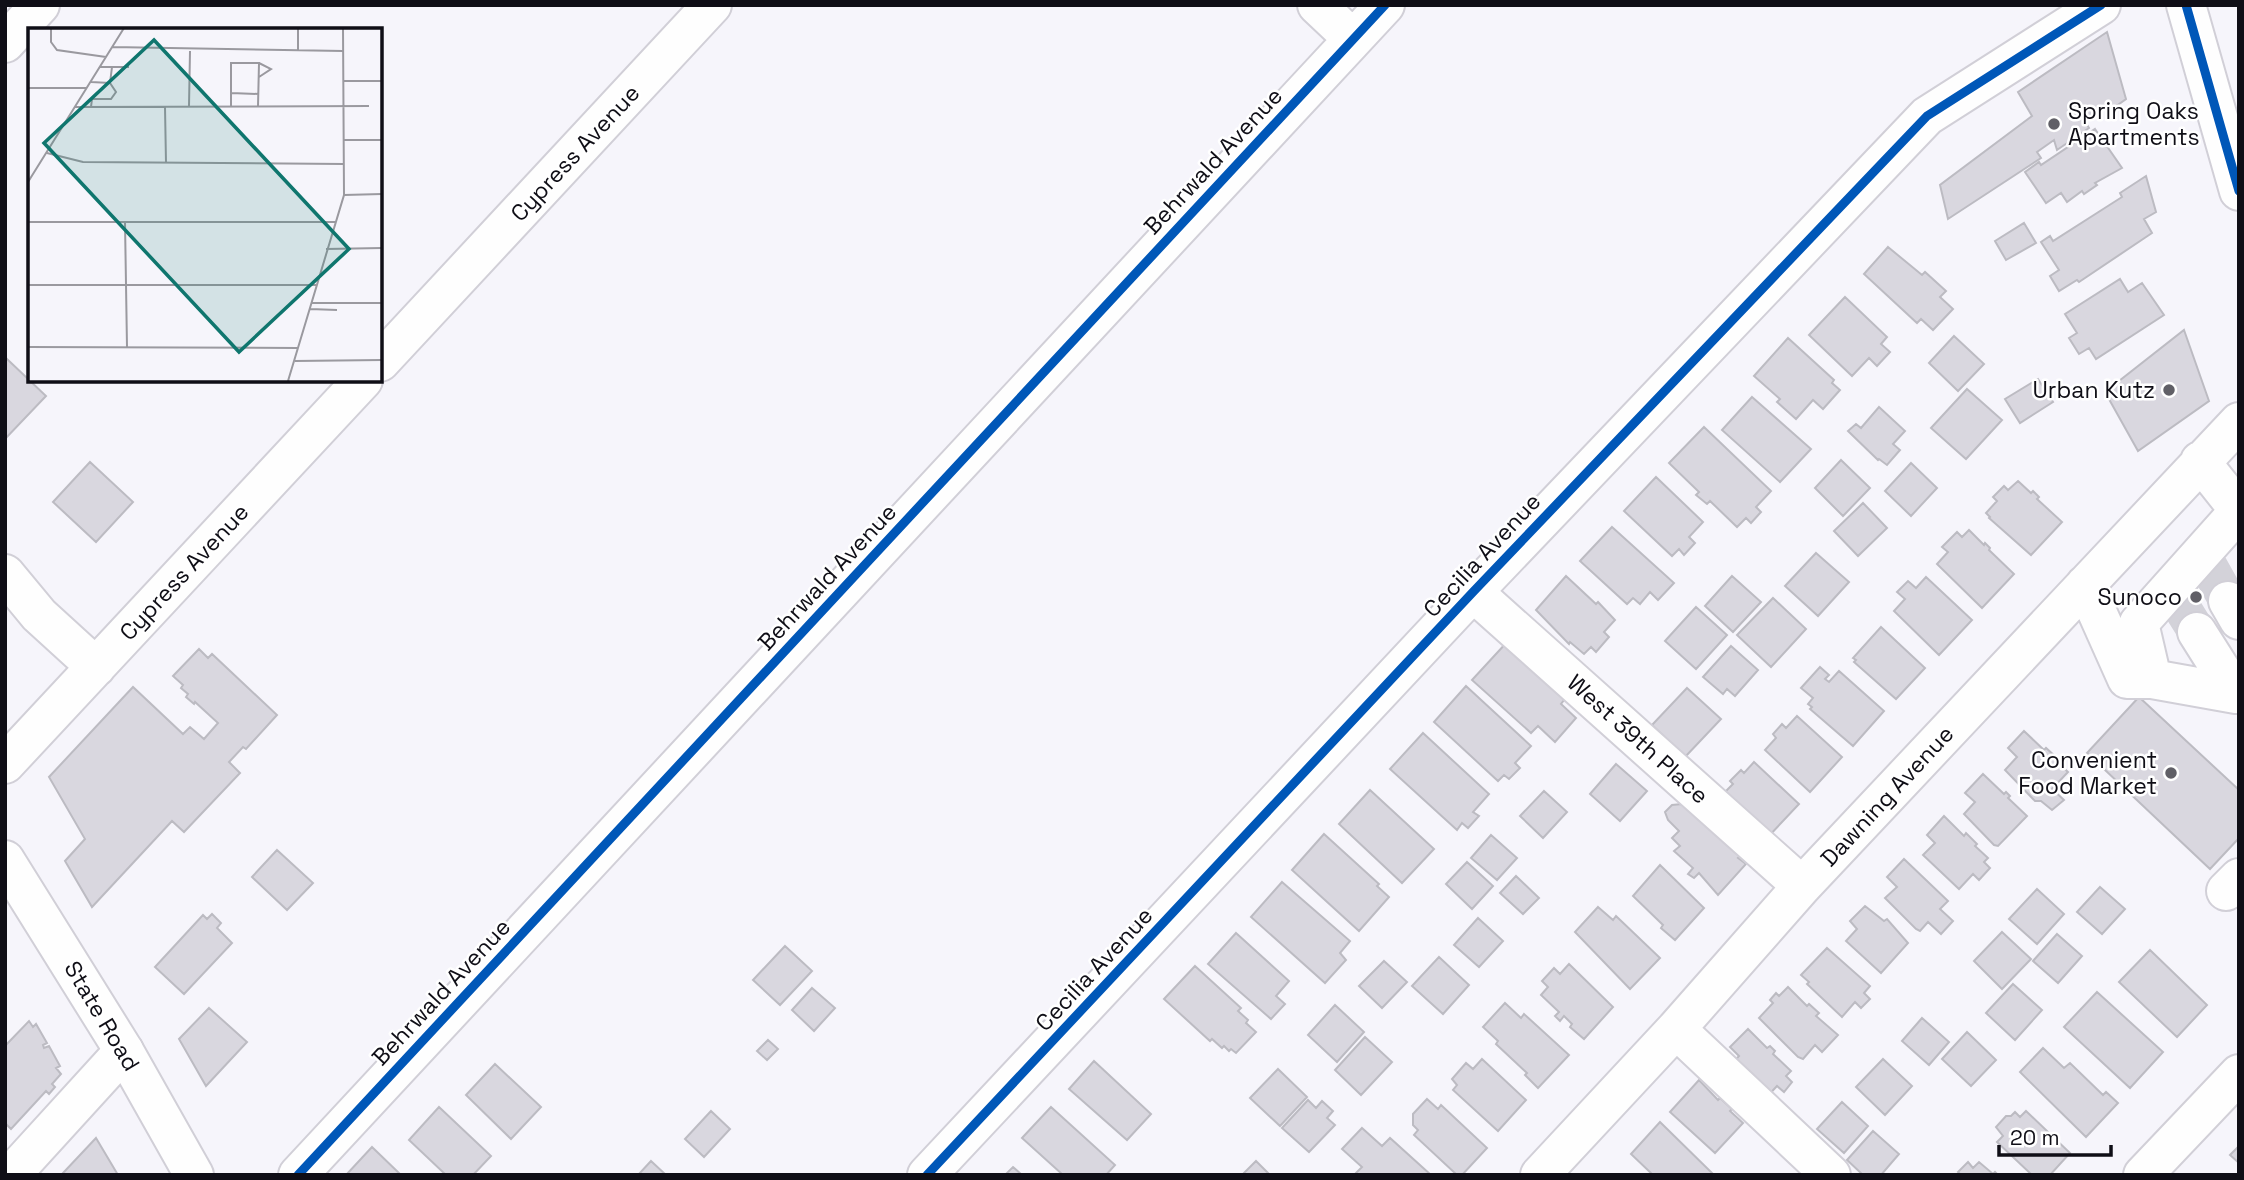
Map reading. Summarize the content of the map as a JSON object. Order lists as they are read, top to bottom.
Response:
{
  "streets": {
    "street": [
      "Cypress Avenue",
      "Behrwald Avenue",
      "Cecilia Avenue",
      "West 39th Place",
      "Dawning Avenue",
      "State Road"
    ]
  },
  "crossings": [
    ["Cecilia Avenue", "West 39th Place"],
    ["West 39th Place", "Dawning Avenue"]
  ],
  "places": [
    "Spring Oaks Apartments",
    "Urban Kutz",
    "Sunoco",
    "Convenient Food Market"
  ],
  "scale_bar": "20 m"
}
